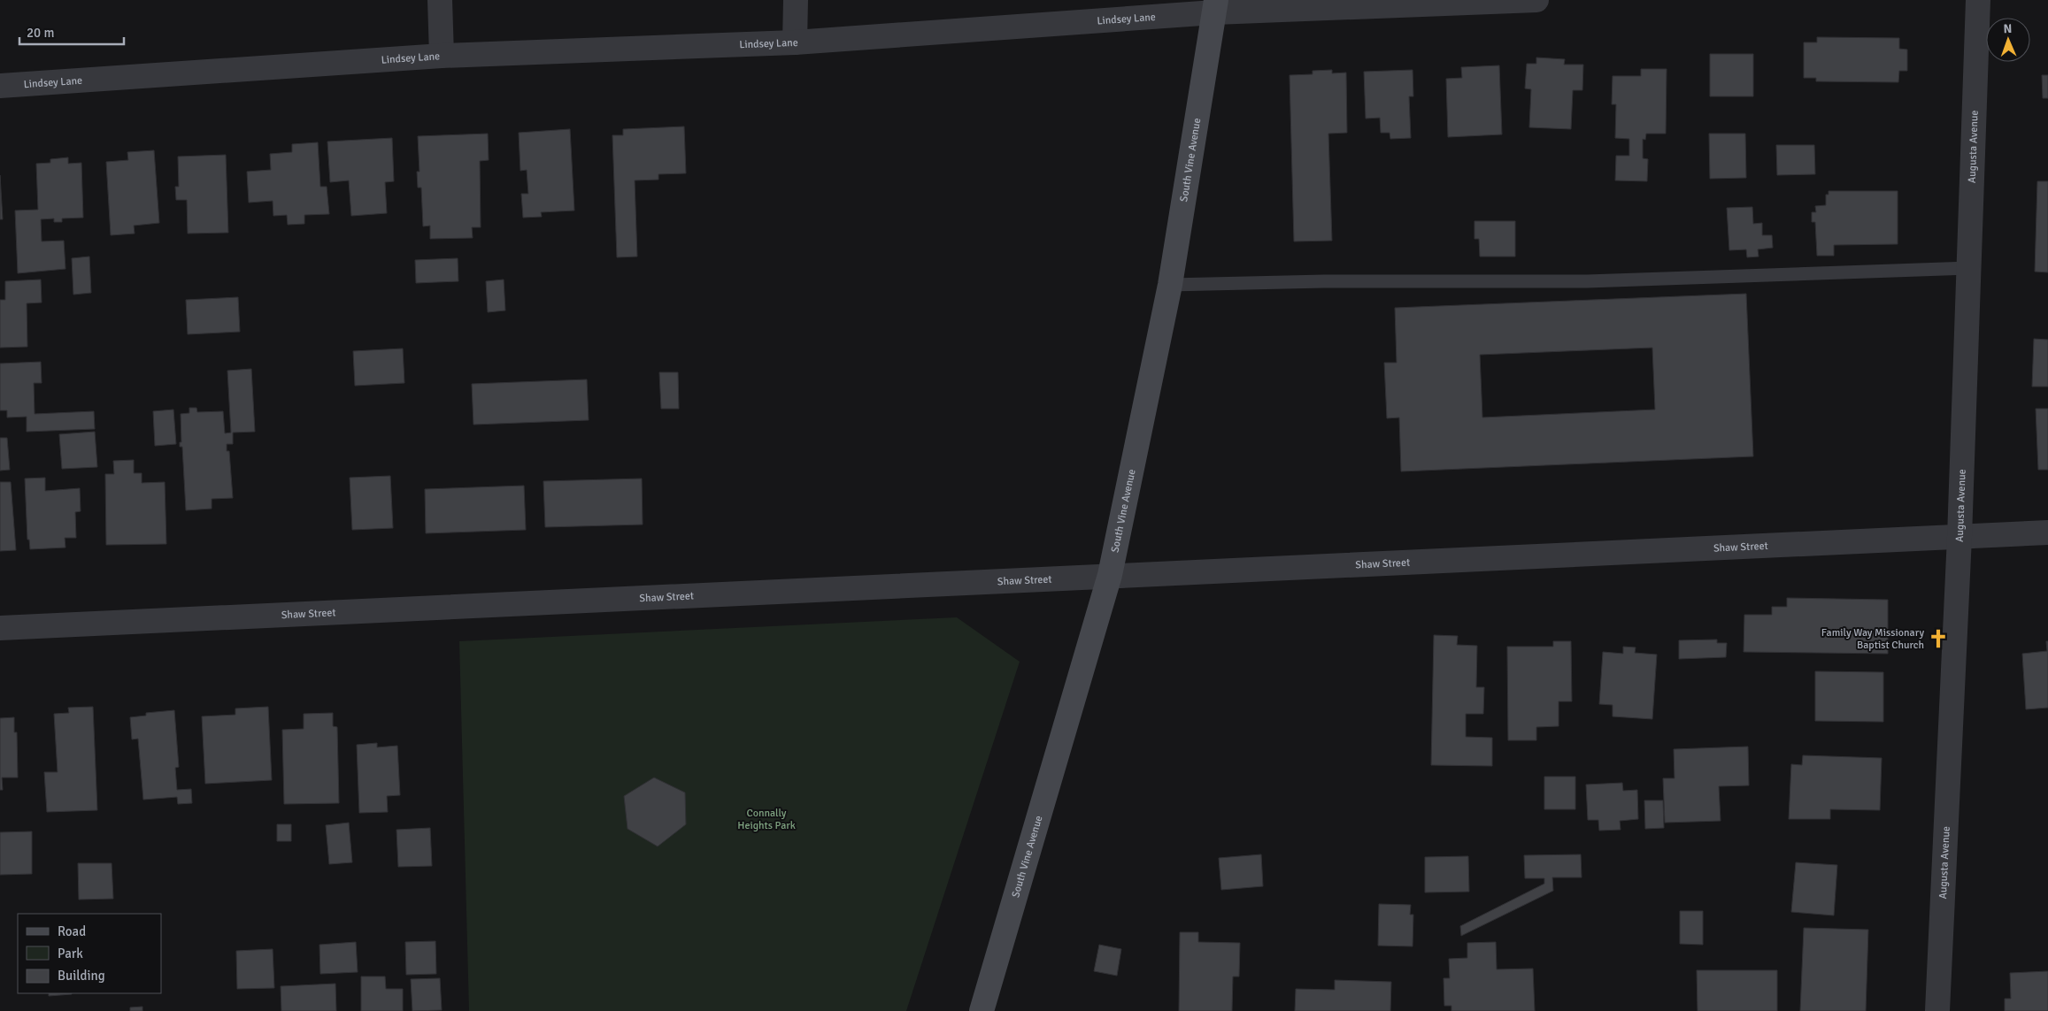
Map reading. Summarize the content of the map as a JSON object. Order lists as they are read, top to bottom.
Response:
{
  "streets": {
    "main road": ["South Vine Avenue"],
    "street": ["Lindsey Lane", "Augusta Avenue", "Shaw Street"]
  },
  "crossings": [
    ["Lindsey Lane", "South Vine Avenue"],
    ["Augusta Avenue", "Shaw Street"],
    ["South Vine Avenue", "Shaw Street"]
  ],
  "parks": ["Connally Heights Park"],
  "places": {
    "church": ["Family Way Missionary Baptist Church"]
  },
  "legend": ["Road", "Park", "Building"],
  "scale_bar": "20 m",
  "north": "top"
}
